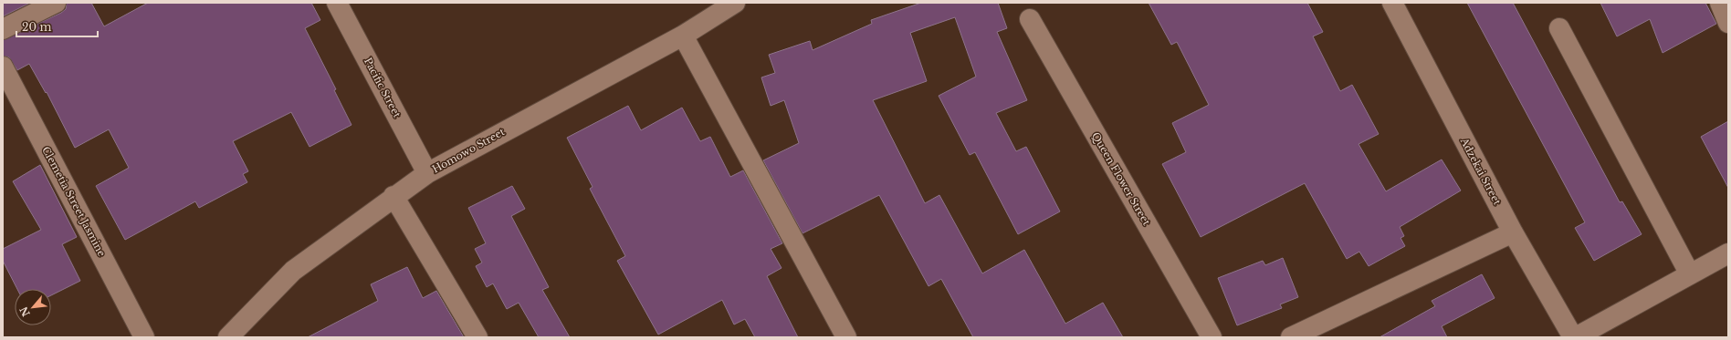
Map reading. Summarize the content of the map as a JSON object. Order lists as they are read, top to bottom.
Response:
{
  "streets": {
    "street": [
      "Pacific Street",
      "Homowo Street",
      "Adzekai Street",
      "Queen Flower Street",
      "Clemetia Street Jasmine"
    ]
  },
  "crossings": [
    ["Pacific Street", "Homowo Street"]
  ],
  "scale_bar": "20 m",
  "north": "bottom left"
}
